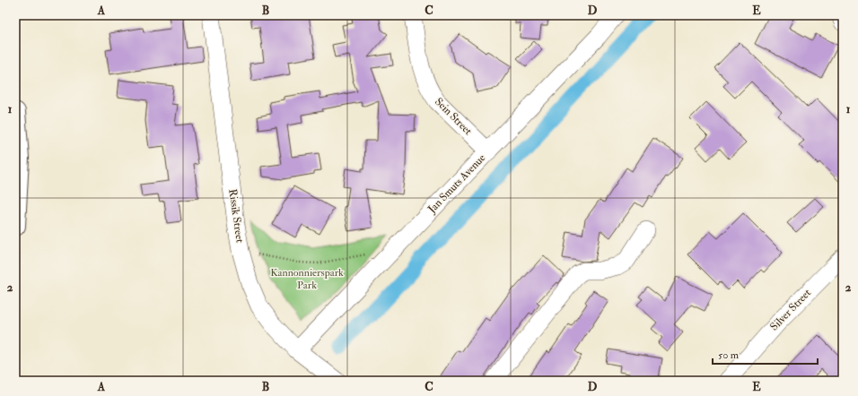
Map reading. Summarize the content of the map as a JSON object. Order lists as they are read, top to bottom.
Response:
{
  "streets": {
    "street": [
      "Sein Street",
      "Jan Smuts Avenue",
      "Rissik Street",
      "Silver Street"
    ]
  },
  "crossings": [
    ["Sein Street", "Jan Smuts Avenue"],
    ["Jan Smuts Avenue", "Rissik Street"]
  ],
  "parks": ["Kannonnierspark Park"],
  "scale_bar": "50 m",
  "grid": {
    "columns": [
      "A",
      "B",
      "C",
      "D",
      "E"
    ],
    "rows": ["1", "2"]
  }
}
